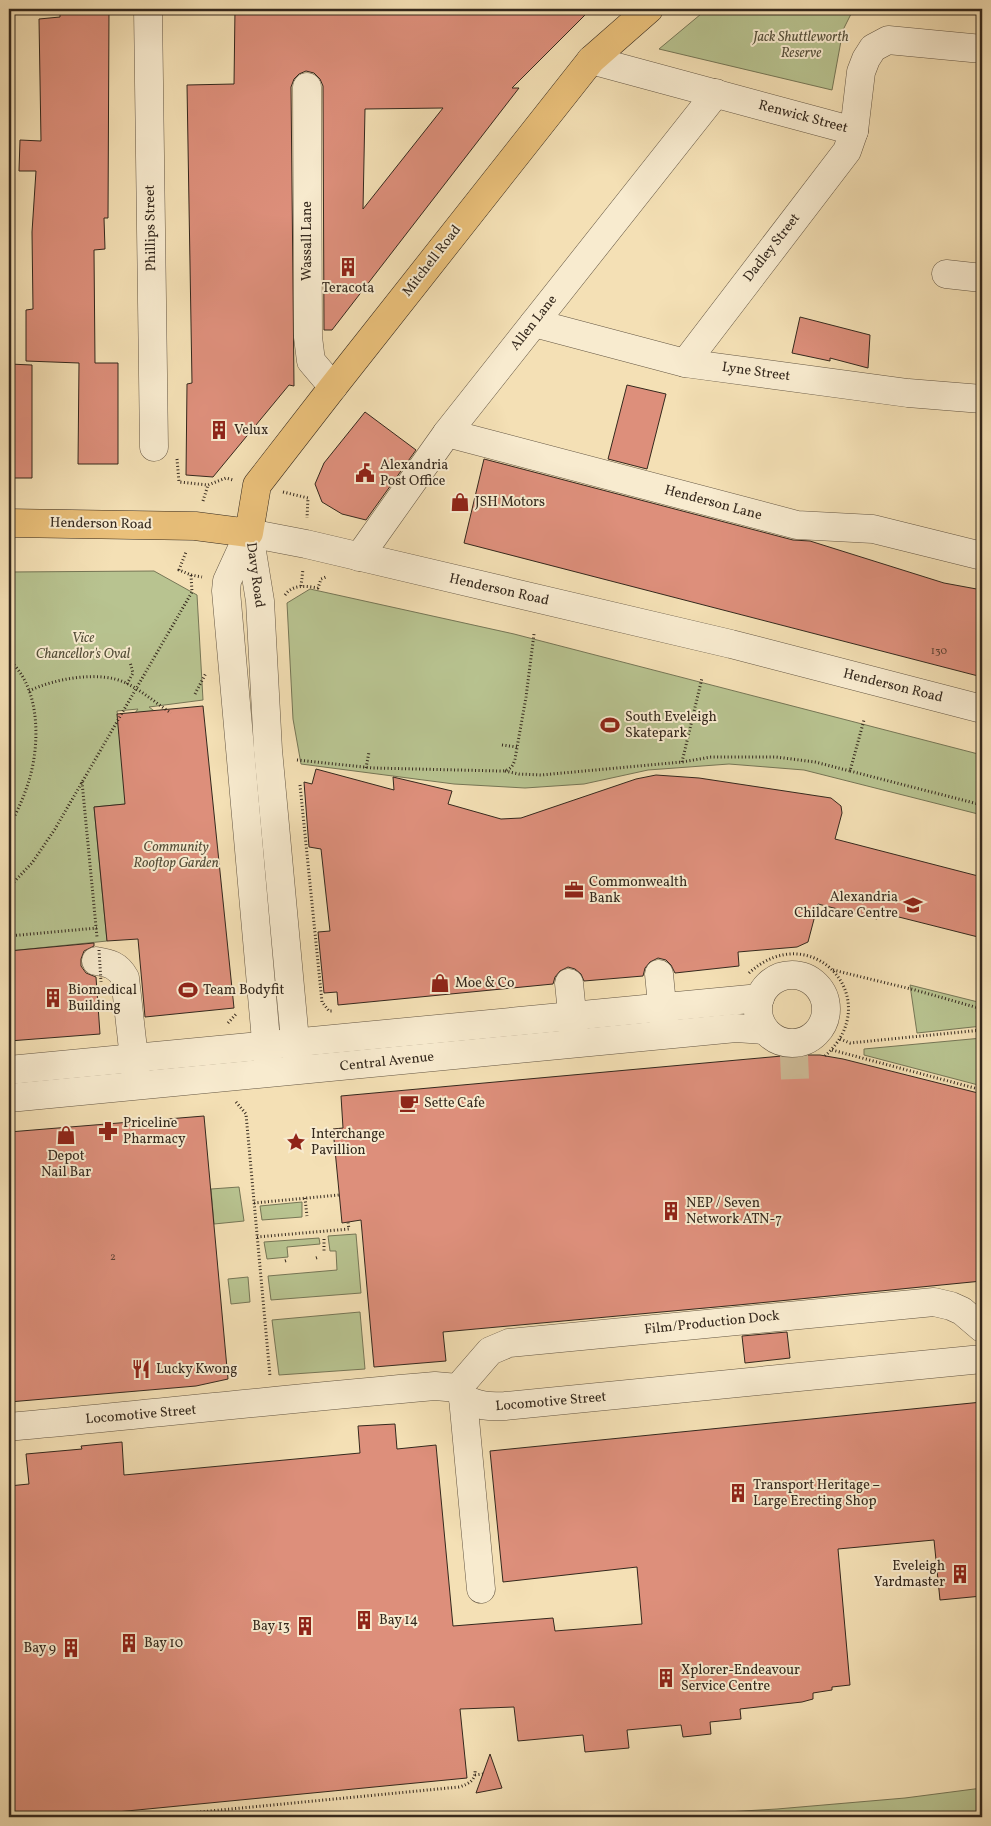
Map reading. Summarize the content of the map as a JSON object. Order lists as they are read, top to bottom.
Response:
{
  "streets": {
    "main road": ["Mitchell Road", "Henderson Road"],
    "street": [
      "Renwick Street",
      "Phillips Street",
      "Wassall Lane",
      "Dadley Street",
      "Allen Lane",
      "Lyne Street",
      "Henderson Lane",
      "Davy Road",
      "Central Avenue",
      "Film/Production Dock",
      "Locomotive Street"
    ]
  },
  "crossings": [
    ["Renwick Street", "Dadley Street"],
    ["Renwick Street", "Mitchell Road"],
    ["Renwick Street", "Allen Lane"],
    ["Wassall Lane", "Mitchell Road"],
    ["Dadley Street", "Lyne Street"],
    ["Mitchell Road", "Henderson Road"],
    ["Mitchell Road", "Davy Road"],
    ["Allen Lane", "Lyne Street"],
    ["Allen Lane", "Henderson Lane"],
    ["Allen Lane", "Henderson Road"],
    ["Henderson Road", "Davy Road"],
    ["Davy Road", "Central Avenue"],
    ["Film/Production Dock", "Locomotive Street"]
  ],
  "parks": ["Jack Shuttleworth Reserve", "Vice Chancellor's Oval", "Community Rooftop Garden"],
  "places": {
    "building": [
      "Teracota",
      "Velux",
      "Biomedical Building",
      "NEP / Seven Network ATN-7",
      "Transport Heritage – Large Erecting Shop",
      "Eveleigh Yardmaster",
      "Bay 14",
      "Bay 13",
      "Bay 10",
      "Bay 9",
      "Xplorer-Endeavour Service Centre"
    ],
    "public building": ["Alexandria Post Office"],
    "shop": ["JSH Motors", "Moe & Co", "Depot Nail Bar"],
    "sports": ["South Eveleigh Skatepark", "Team Bodyfit"],
    "office": ["Commonwealth Bank"],
    "school or university": ["Alexandria Childcare Centre"],
    "cafe": ["Sette Cafe"],
    "pharmacy": ["Priceline Pharmacy"],
    "place": ["Interchange Pavillion"],
    "restaurant": ["Lucky Kwong"]
  },
  "house_numbers": ["130", "2"]
}
